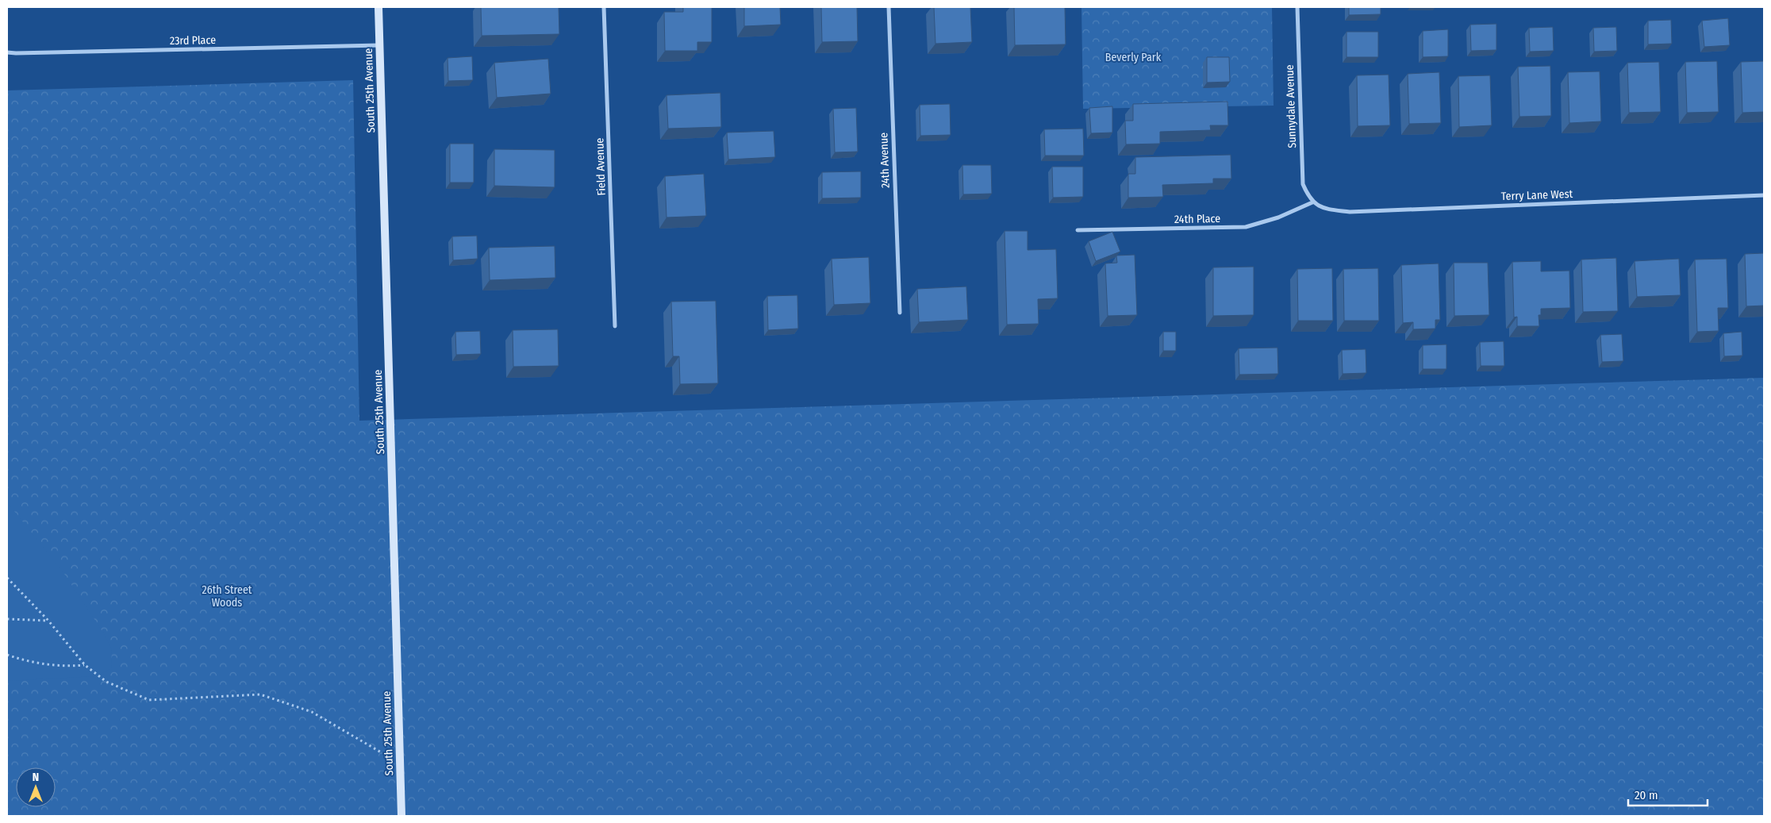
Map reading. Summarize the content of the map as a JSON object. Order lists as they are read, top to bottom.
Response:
{
  "streets": {
    "street": [
      "23rd Place",
      "South 25th Avenue",
      "Sunnydale Avenue",
      "24th Avenue",
      "Field Avenue",
      "Terry Lane West",
      "24th Place"
    ]
  },
  "crossings": [
    ["23rd Place", "South 25th Avenue"],
    ["Sunnydale Avenue", "Terry Lane West"],
    ["Sunnydale Avenue", "24th Place"],
    ["Terry Lane West", "24th Place"]
  ],
  "parks": ["Beverly Park", "26th Street Woods"],
  "scale_bar": "20 m",
  "north": "top"
}
